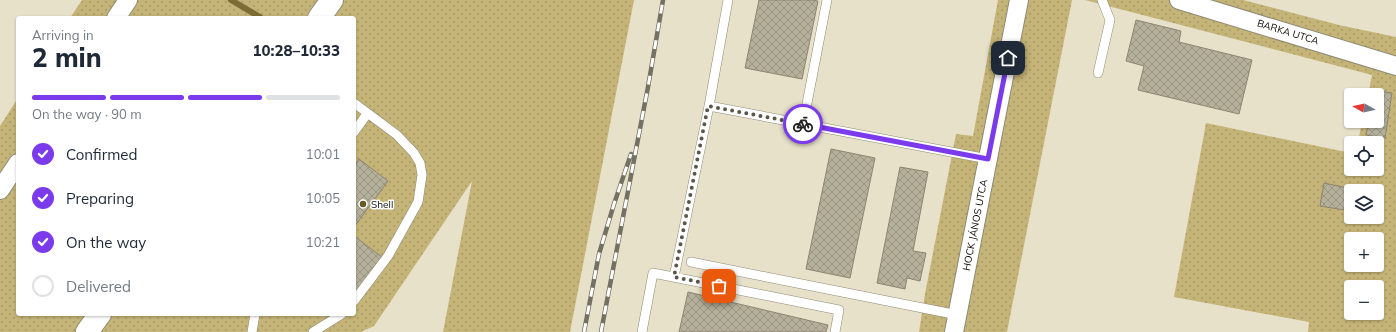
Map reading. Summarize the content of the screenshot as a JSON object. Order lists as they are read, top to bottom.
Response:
{
  "streets": {
    "street": ["BARKA UTCA", "HOCK JÁNOS UTCA"]
  },
  "places": ["Shell"],
  "north": "left",
  "page": {
    "heading": ["2 min", "Arriving in", "10:28–10:33"],
    "bar": "On the way · 90 m",
    "map_buttons": ["+", "−"],
    "list": [
      ["Confirmed", "10:01"],
      ["Preparing", "10:05"],
      ["On the way", "10:21"],
      "Delivered"
    ]
  }
}
